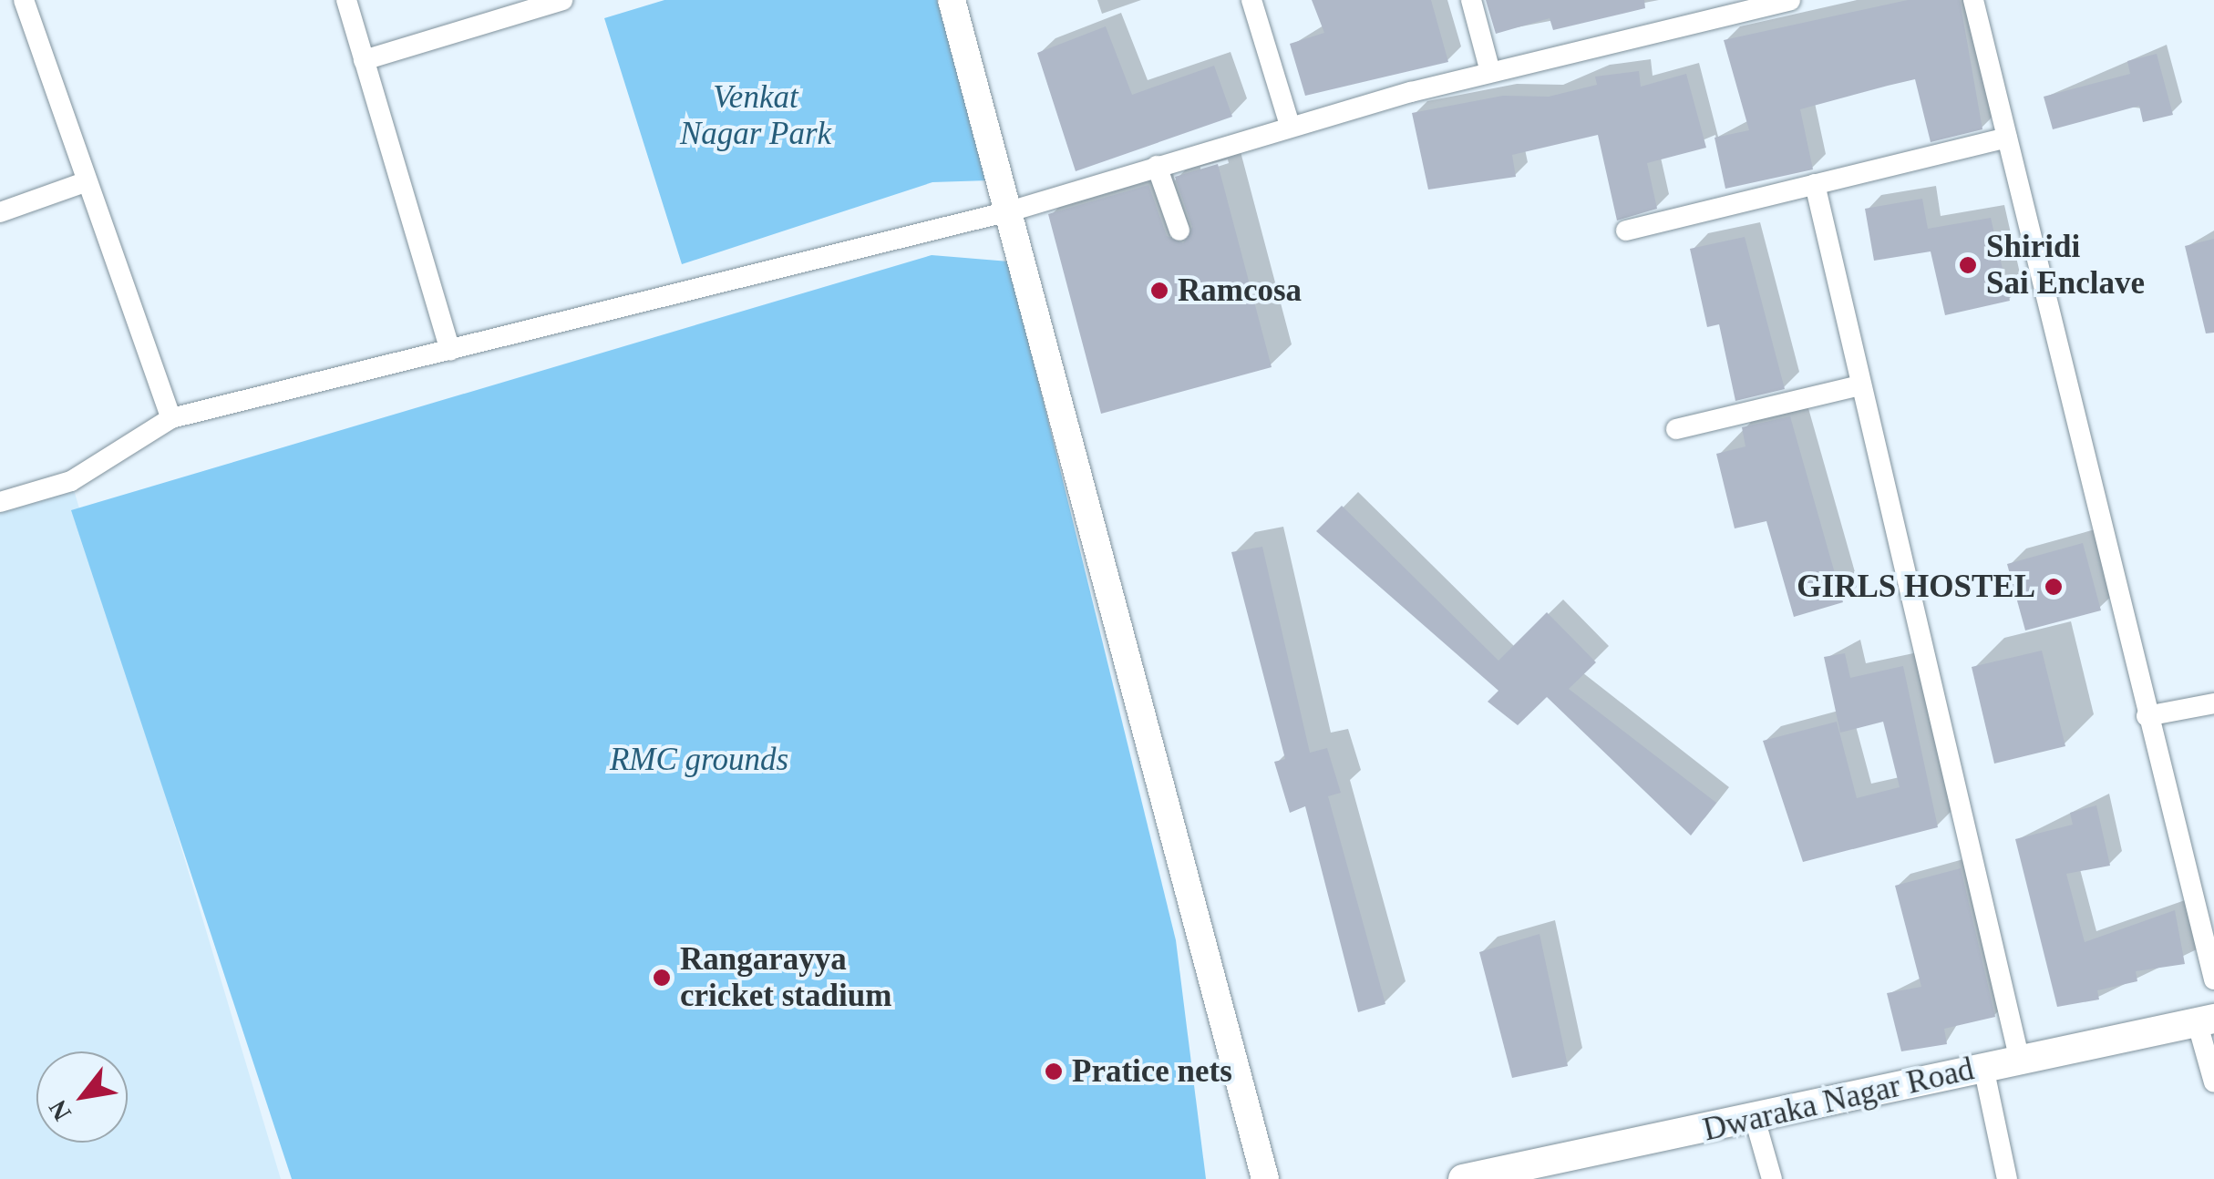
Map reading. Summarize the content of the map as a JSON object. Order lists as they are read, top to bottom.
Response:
{
  "streets": {
    "main road": ["Dwaraka Nagar Road"]
  },
  "parks": ["Venkat Nagar Park", "RMC grounds"],
  "places": [
    "Shiridi Sai Enclave",
    "Ramcosa",
    "GIRLS HOSTEL",
    "Rangarayya cricket stadium",
    "Pratice nets"
  ],
  "north": "bottom left"
}
